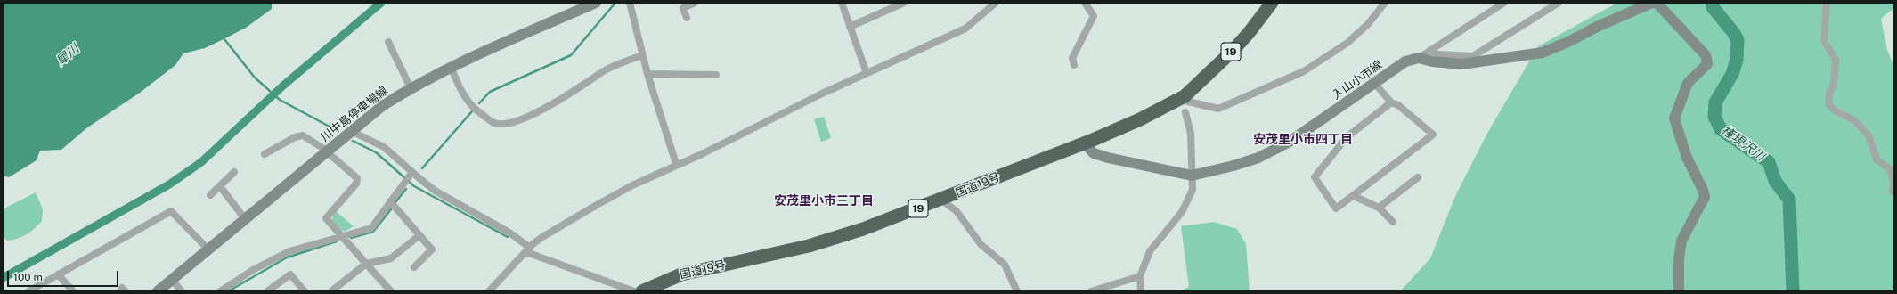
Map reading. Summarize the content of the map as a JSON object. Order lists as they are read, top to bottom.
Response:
{
  "streets": {
    "highway": ["19", "国道19号"],
    "main road": ["入山小市線", "川中島停車場線"]
  },
  "crossings": [
    ["入山小市線", "国道19号"]
  ],
  "districts": ["安茂里小市四丁目", "安茂里小市三丁目"],
  "water": ["犀川", "権現沢川"],
  "scale_bar": "100 m"
}
